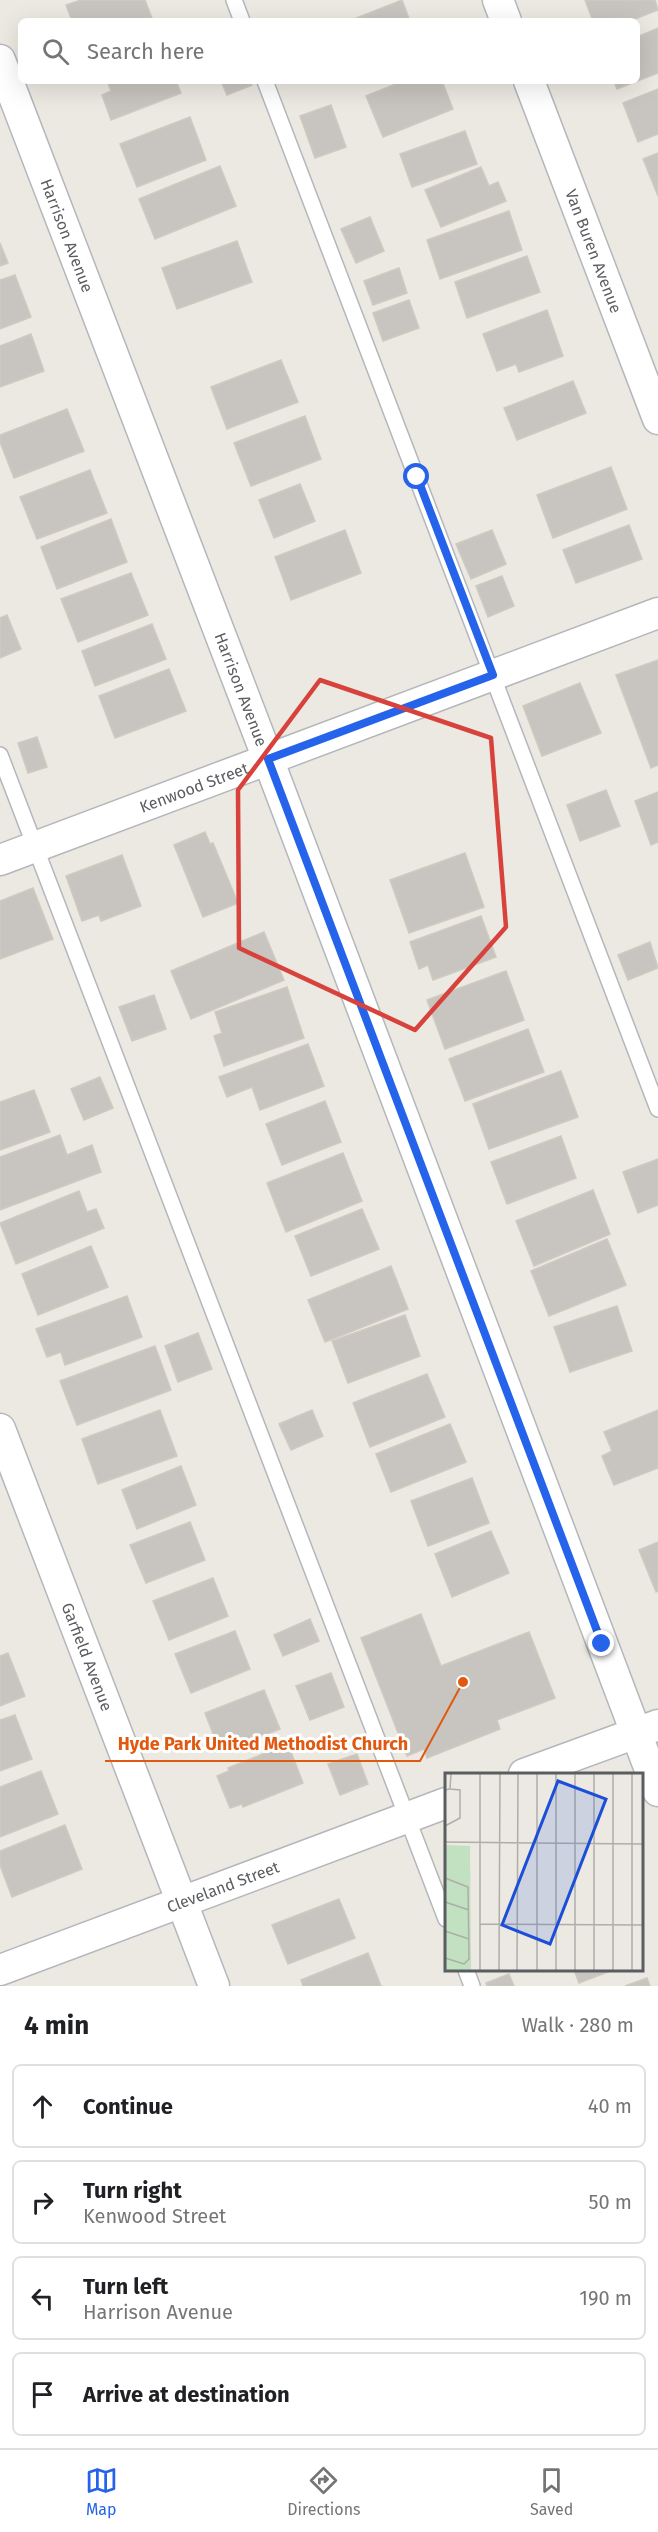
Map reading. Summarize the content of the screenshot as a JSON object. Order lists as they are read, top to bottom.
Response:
{
  "streets": {
    "street": [
      "Harrison Avenue",
      "Van Buren Avenue",
      "Kenwood Street",
      "Garfield Avenue",
      "Cleveland Street"
    ]
  },
  "crossings": [
    ["Harrison Avenue", "Kenwood Street"],
    ["Garfield Avenue", "Cleveland Street"]
  ],
  "places": ["Hyde Park United Methodist Church"],
  "page": {
    "search": "Search here",
    "heading": ["4 min", "Walk · 280 m"],
    "list": [
      ["Continue", "40 m"],
      ["Turn right", "Kenwood Street", "50 m"],
      ["Turn left", "Harrison Avenue", "190 m"],
      "Arrive at destination"
    ],
    "nav": ["Map", "Directions", "Saved"]
  }
}
